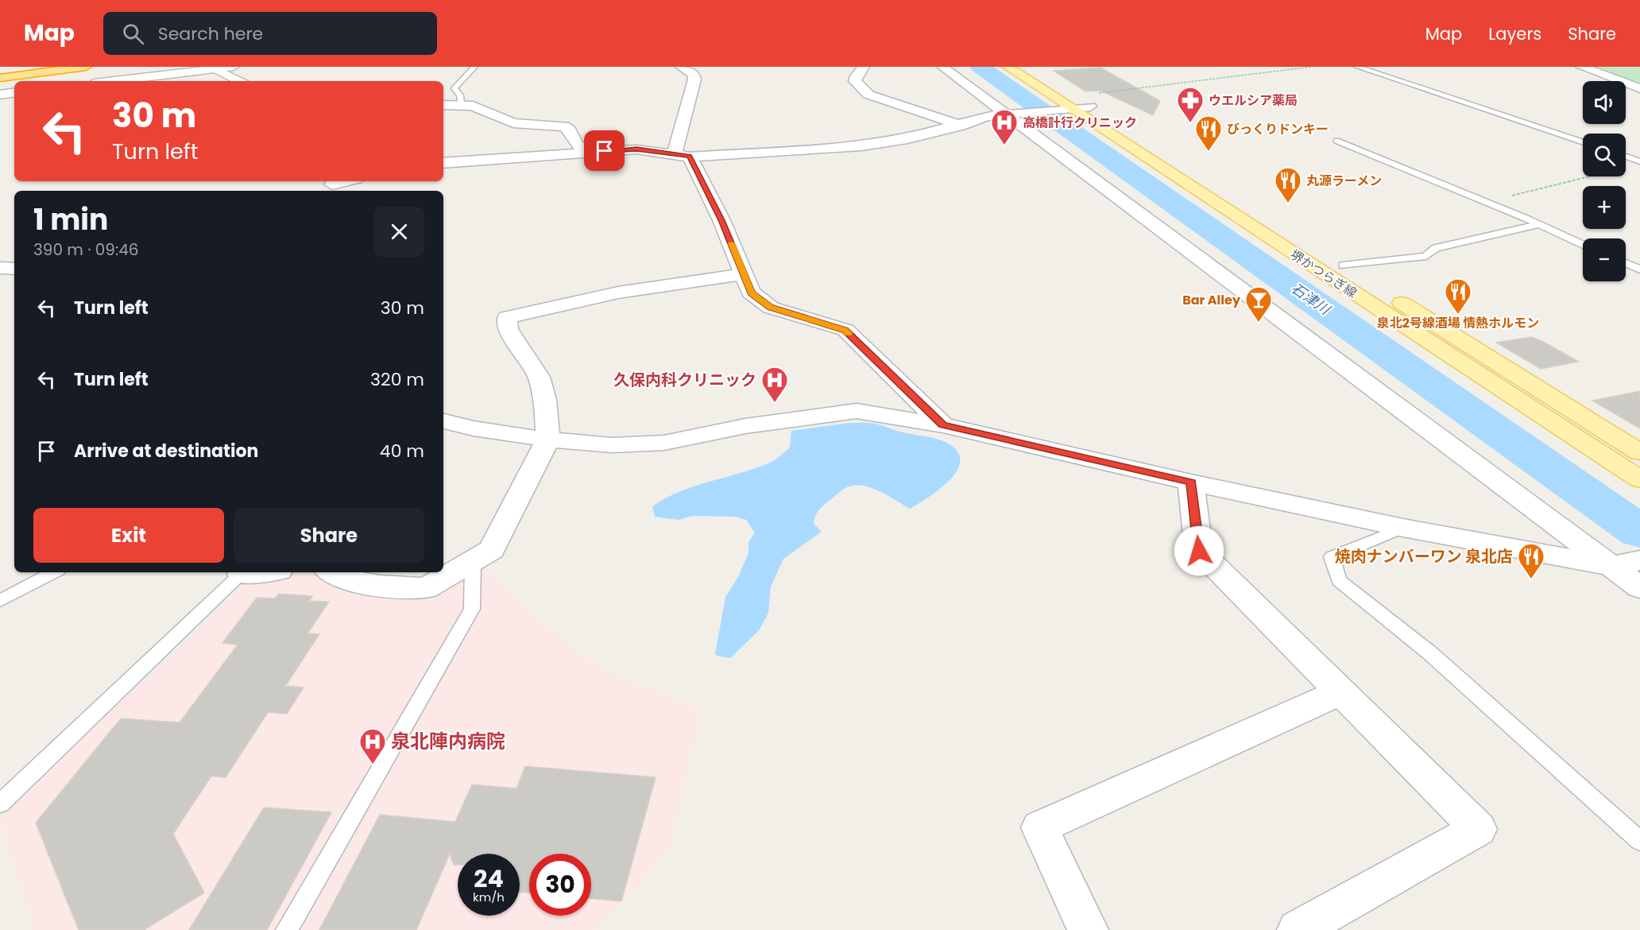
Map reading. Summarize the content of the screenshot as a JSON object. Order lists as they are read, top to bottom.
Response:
{
  "streets": {
    "main road": ["堺かつらぎ線"]
  },
  "water": ["石津川"],
  "places": {
    "pharmacy": ["ウエルシア薬局"],
    "hospital": ["高橋計行クリニック", "久保内科クリニック", "泉北陣内病院"],
    "restaurant": [
      "びっくりドンキー",
      "丸源ラーメン",
      "泉北2号線酒場 情熱ホルモン",
      "焼肉ナンバーワン 泉北店"
    ],
    "bar": ["Bar Alley"]
  },
  "page": {
    "header": "Map",
    "search": "Search here",
    "nav": ["Map", "Layers", "Share"],
    "map_buttons": ["+", "−"],
    "turn": ["30 m", "Turn left"],
    "heading": ["1 min", "390 m · 09:46"],
    "list": [
      {
        "name": "Turn left",
        "value": "30 m"
      },
      {
        "name": "Turn left",
        "value": "320 m"
      },
      {
        "name": "Arrive at destination",
        "value": "40 m"
      }
    ],
    "buttons": ["Exit", "Share"],
    "speed": "24 km/h",
    "limit": "30"
  }
}
